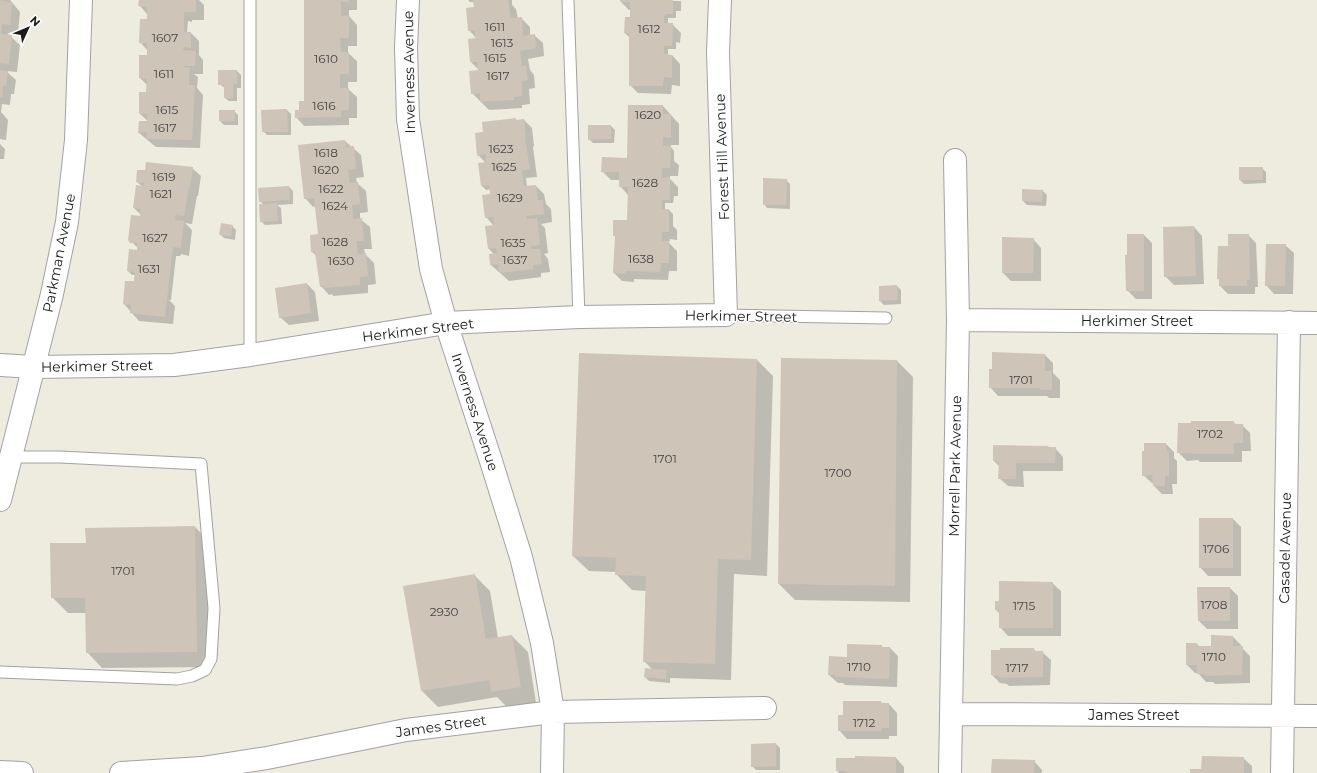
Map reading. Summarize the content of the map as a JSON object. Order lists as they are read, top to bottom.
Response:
{
  "streets": {
    "street": [
      "Inverness Avenue",
      "Forest Hill Avenue",
      "Parkman Avenue",
      "Herkimer Street",
      "Morrell Park Avenue",
      "Casadel Avenue",
      "James Street"
    ]
  },
  "crossings": [
    ["Inverness Avenue", "Herkimer Street"],
    ["Inverness Avenue", "James Street"],
    ["Forest Hill Avenue", "Herkimer Street"],
    ["Parkman Avenue", "Herkimer Street"],
    ["Herkimer Street", "Morrell Park Avenue"],
    ["Herkimer Street", "Casadel Avenue"],
    ["Morrell Park Avenue", "James Street"],
    ["Casadel Avenue", "James Street"]
  ],
  "house_numbers": [
    "1611",
    "1612",
    "1607",
    "1613",
    "1615",
    "1610",
    "1611",
    "1617",
    "1616",
    "1615",
    "1620",
    "1617",
    "1623",
    "1618",
    "1625",
    "1620",
    "1619",
    "1628",
    "1622",
    "1621",
    "1629",
    "1624",
    "1627",
    "1628",
    "1635",
    "1638",
    "1637",
    "1630",
    "1631",
    "1701",
    "1702",
    "1701",
    "1700",
    "1706",
    "1701",
    "1708",
    "1715",
    "2930",
    "1710",
    "1710",
    "1717",
    "1712"
  ],
  "north": "top right"
}
